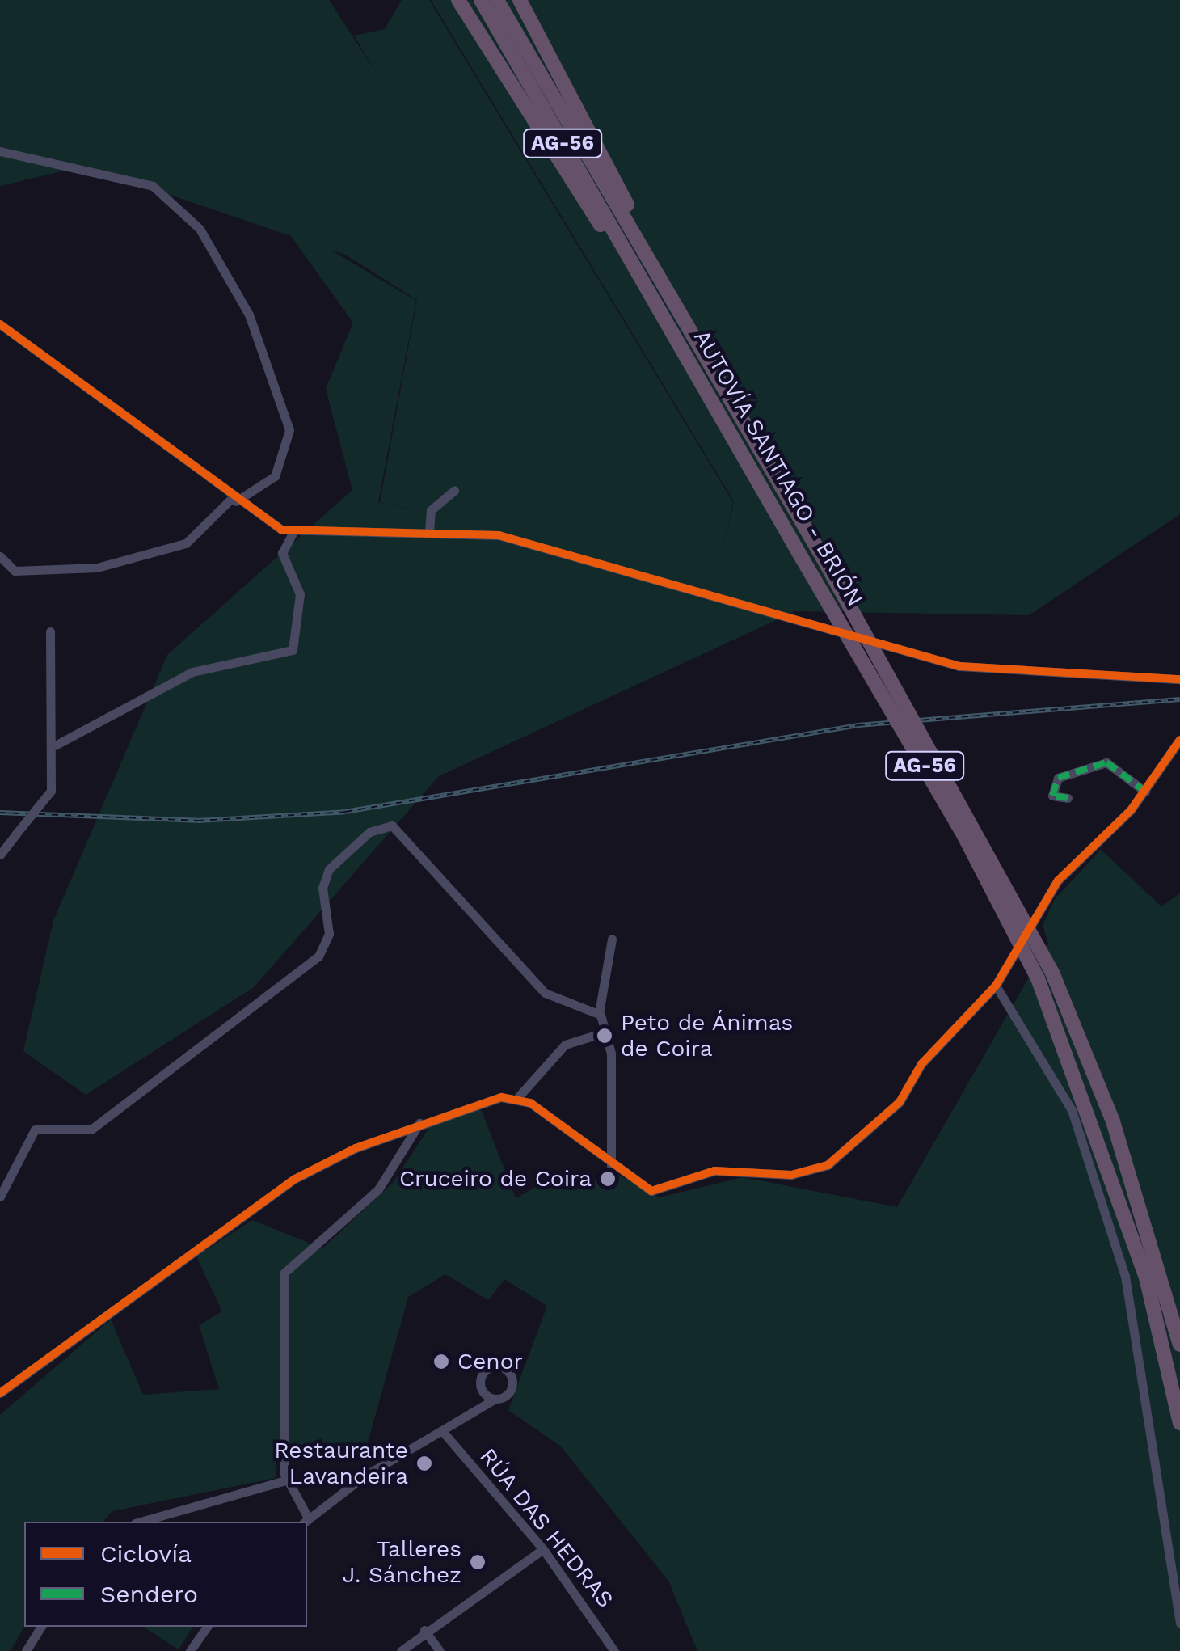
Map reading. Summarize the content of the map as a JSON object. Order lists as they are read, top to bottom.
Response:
{
  "streets": {
    "highway": ["AG-56", "AUTOVÍA SANTIAGO - BRIÓN"],
    "street": ["RÚA DAS HEDRAS"]
  },
  "places": [
    "Peto de Ánimas de Coira",
    "Cruceiro de Coira",
    "Cenor",
    "Restaurante Lavandeira",
    "Talleres J. Sánchez"
  ],
  "legend": ["Ciclovía", "Sendero"]
}
